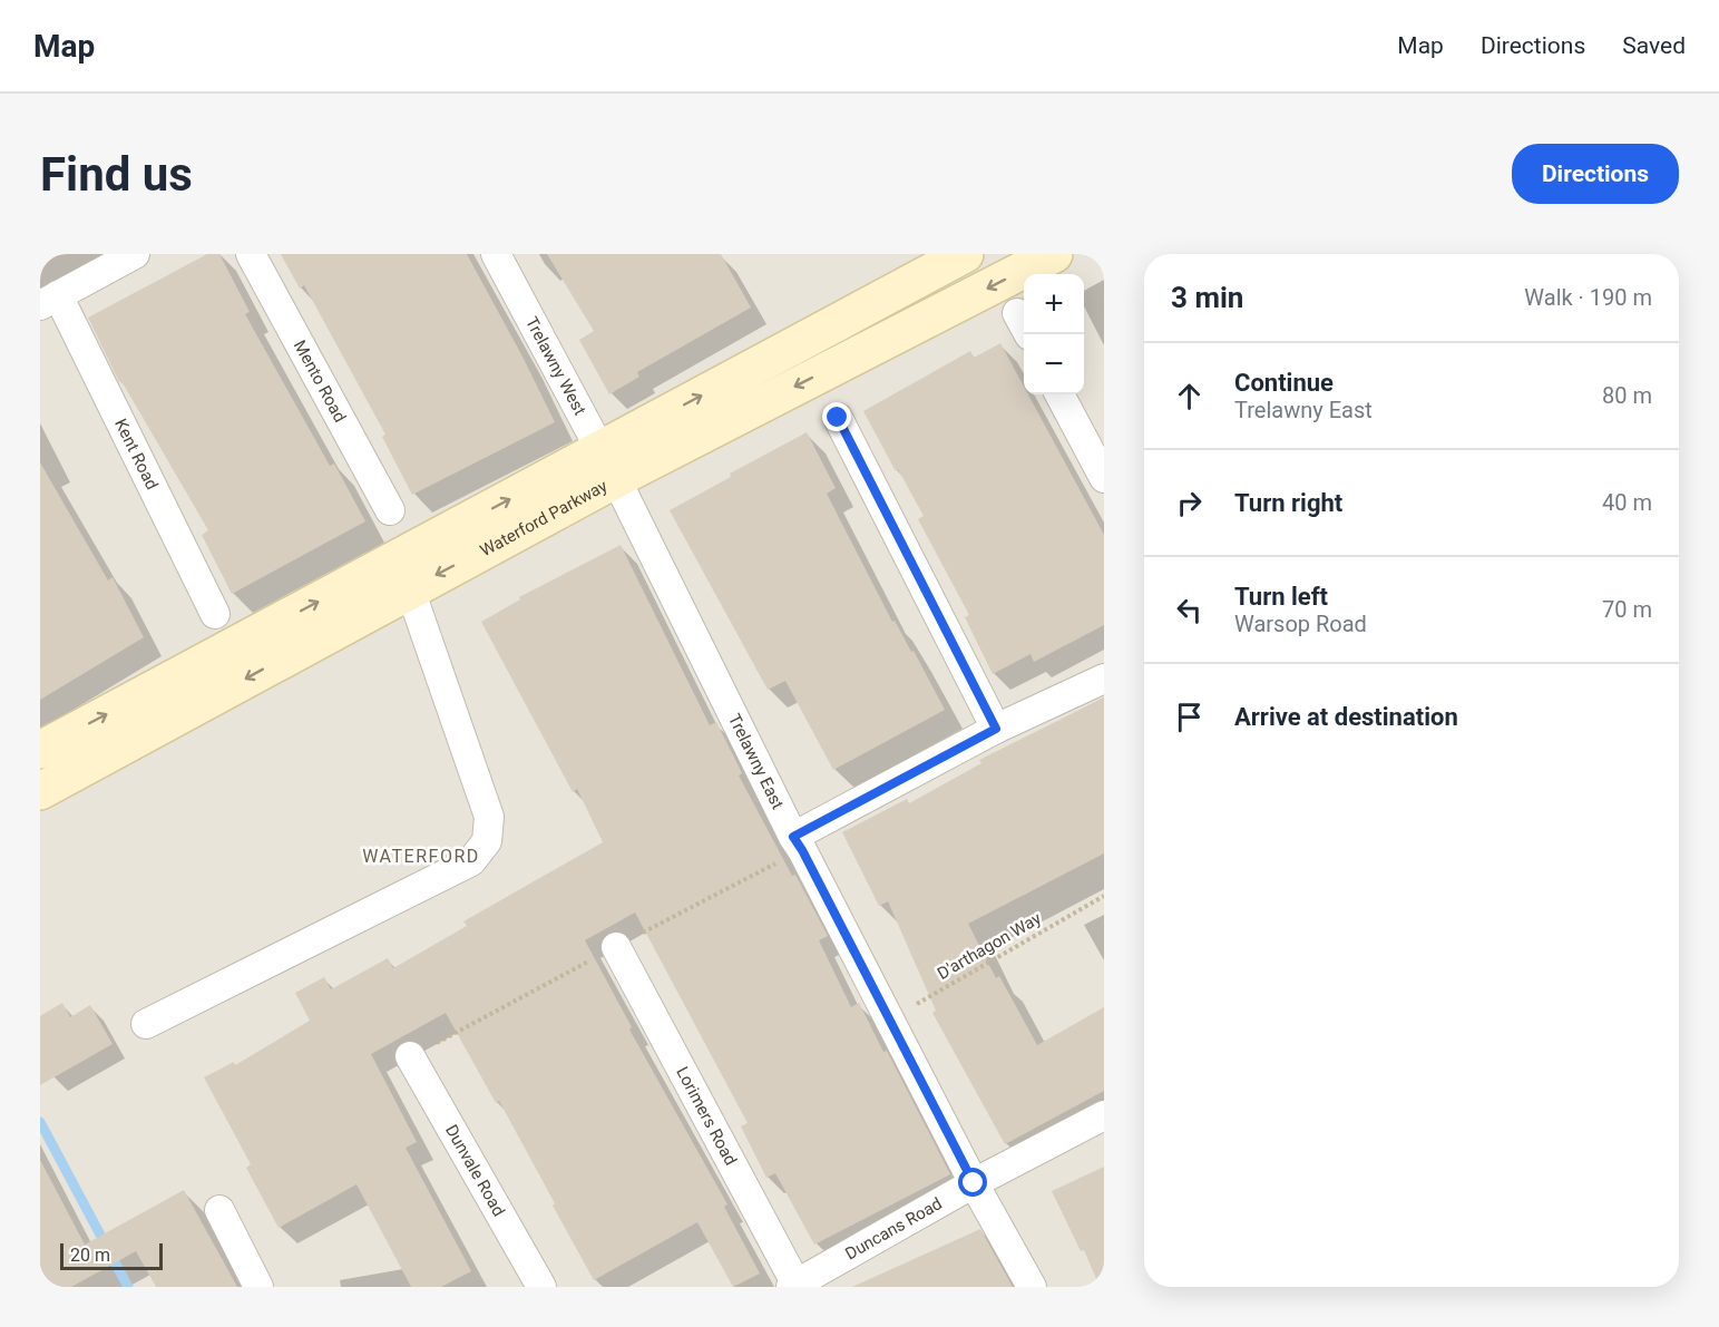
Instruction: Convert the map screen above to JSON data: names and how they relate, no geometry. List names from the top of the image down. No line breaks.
{"streets":{"street":["Trelawny West","Mento Road","Kent Road","Waterford Parkway","Trelawny East","Lorimers Road","Dunvale Road","Duncans Road"],"path":["D'arthagon Way"]},"crossings":[["Trelawny West","Waterford Parkway"],["Trelawny West","Trelawny East"],["Waterford Parkway","Trelawny East"],["Trelawny East","D'arthagon Way"],["Trelawny East","Duncans Road"],["Lorimers Road","Duncans Road"]],"districts":["WATERFORD"],"scale_bar":"20 m","page":{"header":"Map","nav":["Map","Directions","Saved"],"buttons":"Directions","title":"Find us","heading":["3 min","Walk · 190 m"],"map_buttons":["+","−"],"list":[["Continue","Trelawny East","80 m"],["Turn right","40 m"],["Turn left","Warsop Road","70 m"],"Arrive at destination"],"scale":"20 m"}}
